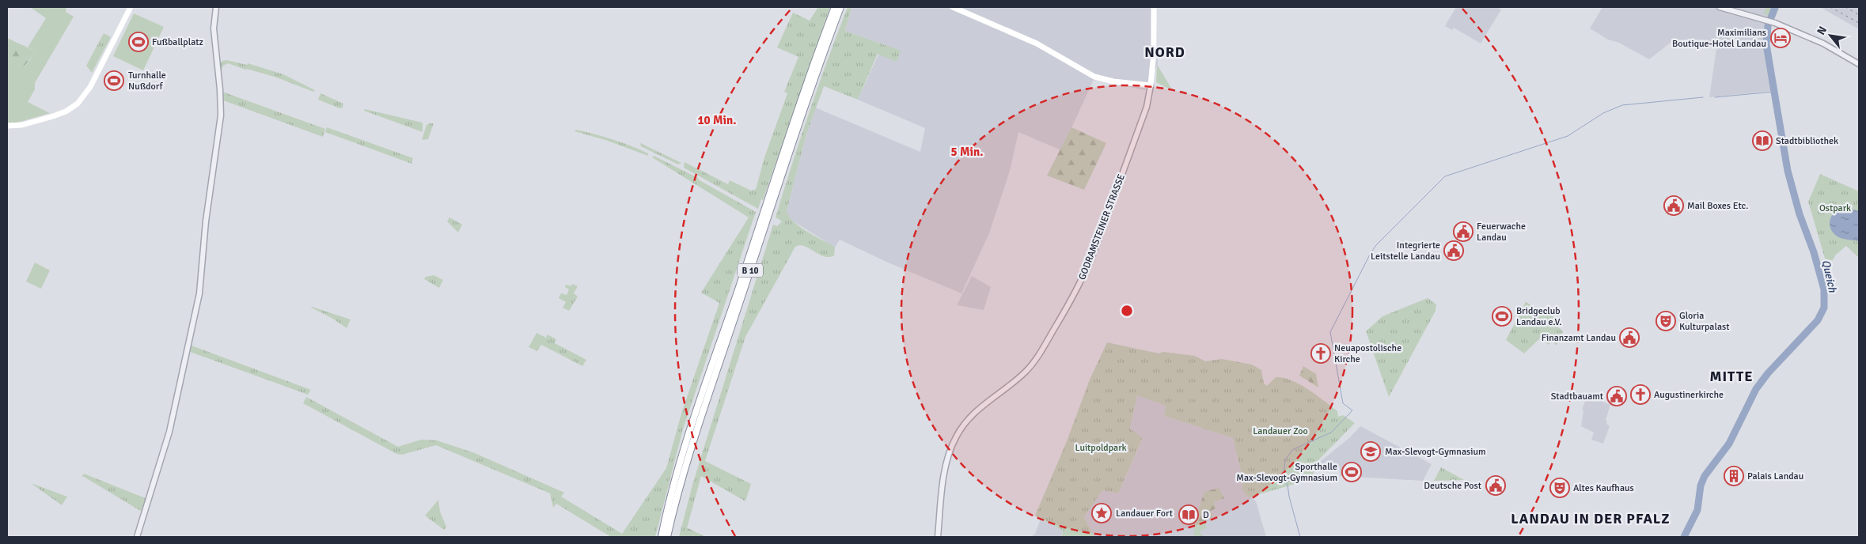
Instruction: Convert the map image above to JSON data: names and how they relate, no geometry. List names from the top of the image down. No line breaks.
{"streets":{"highway":["B 10"],"street":["GODRAMSTEINER STRASSE"]},"districts":["NORD","MITTE","LANDAU IN DER PFALZ"],"water":["Queich"],"parks":["Ostpark","Landauer Zoo","Luitpoldpark"],"places":{"hotel":["Maximilians Boutique-Hotel Landau"],"sports":["Fußballplatz","Turnhalle Nußdorf","Bridgeclub Landau e.V.","Sporthalle Max-Slevogt-Gymnasium"],"library":["Stadtbibliothek","D"],"public building":["Mail Boxes Etc.","Feuerwache Landau","Integrierte Leitstelle Landau","Finanzamt Landau","Stadtbauamt","Deutsche Post"],"theatre":["Gloria Kulturpalast","Altes Kaufhaus"],"church":["Neuapostolische Kirche","Augustinerkirche"],"school or university":["Max-Slevogt-Gymnasium"],"building":["Palais Landau"],"place":["Landauer Fort"]},"north":"top left","rings":["10 Min.","5 Min."]}
